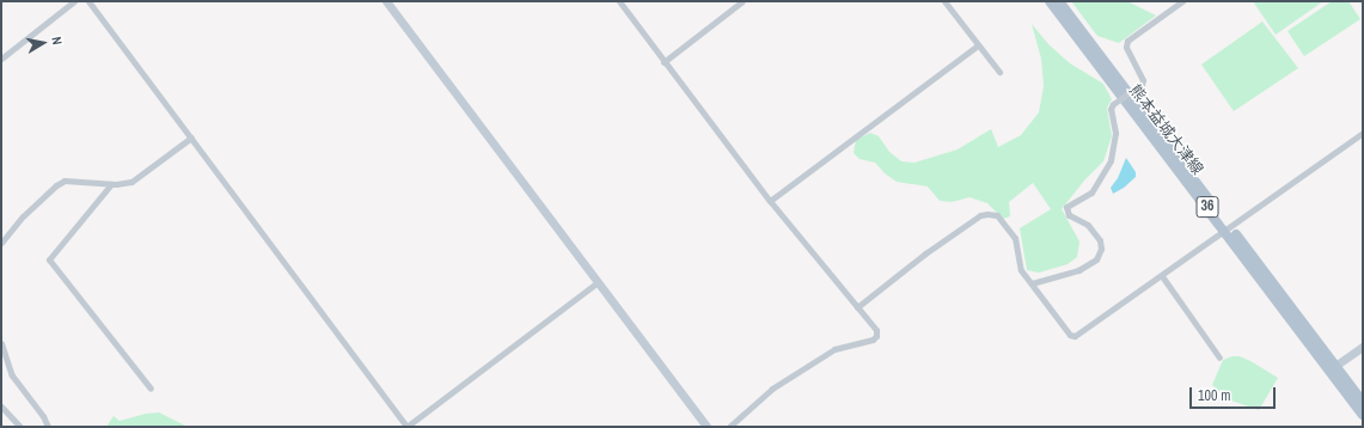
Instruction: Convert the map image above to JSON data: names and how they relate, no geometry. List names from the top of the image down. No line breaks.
{"streets":{"main road":["熊本益城大津線","36"]},"scale_bar":"100 m","north":"right"}
